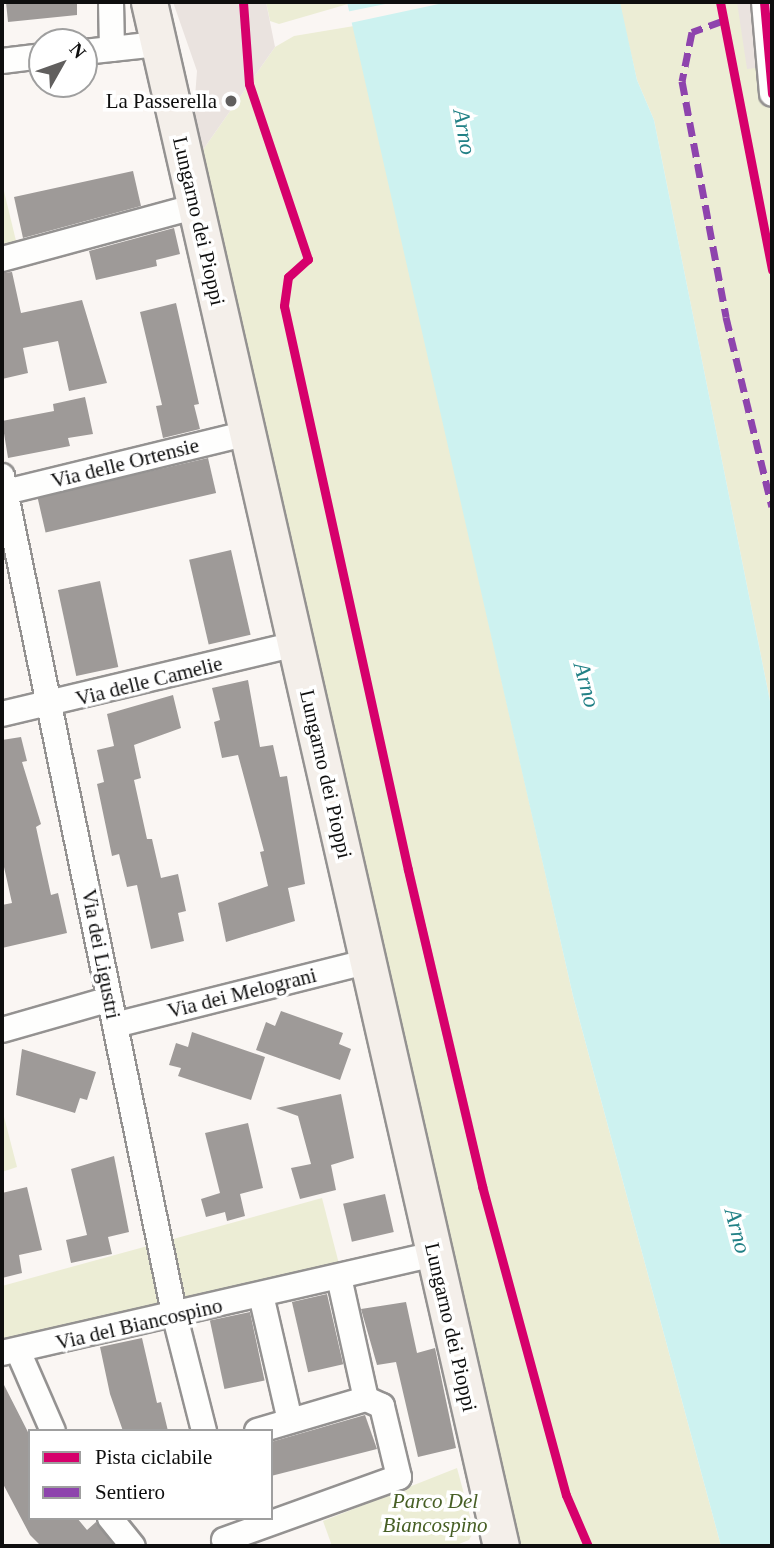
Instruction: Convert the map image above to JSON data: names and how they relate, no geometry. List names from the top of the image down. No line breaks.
{"streets":{"street":["Lungarno dei Pioppi","Via delle Ortensie","Via delle Camelie","Via dei Ligustri","Via dei Melograni","Via del Biancospino"]},"crossings":[["Lungarno dei Pioppi","Via delle Ortensie"],["Lungarno dei Pioppi","Via delle Camelie"],["Lungarno dei Pioppi","Via dei Melograni"],["Lungarno dei Pioppi","Via del Biancospino"],["Via delle Ortensie","Via dei Ligustri"],["Via delle Camelie","Via dei Ligustri"],["Via dei Ligustri","Via dei Melograni"],["Via dei Ligustri","Via del Biancospino"]],"water":["Arno"],"parks":["Parco Del Biancospino"],"places":["La Passerella"],"legend":["Pista ciclabile","Sentiero"],"north":"top right"}
